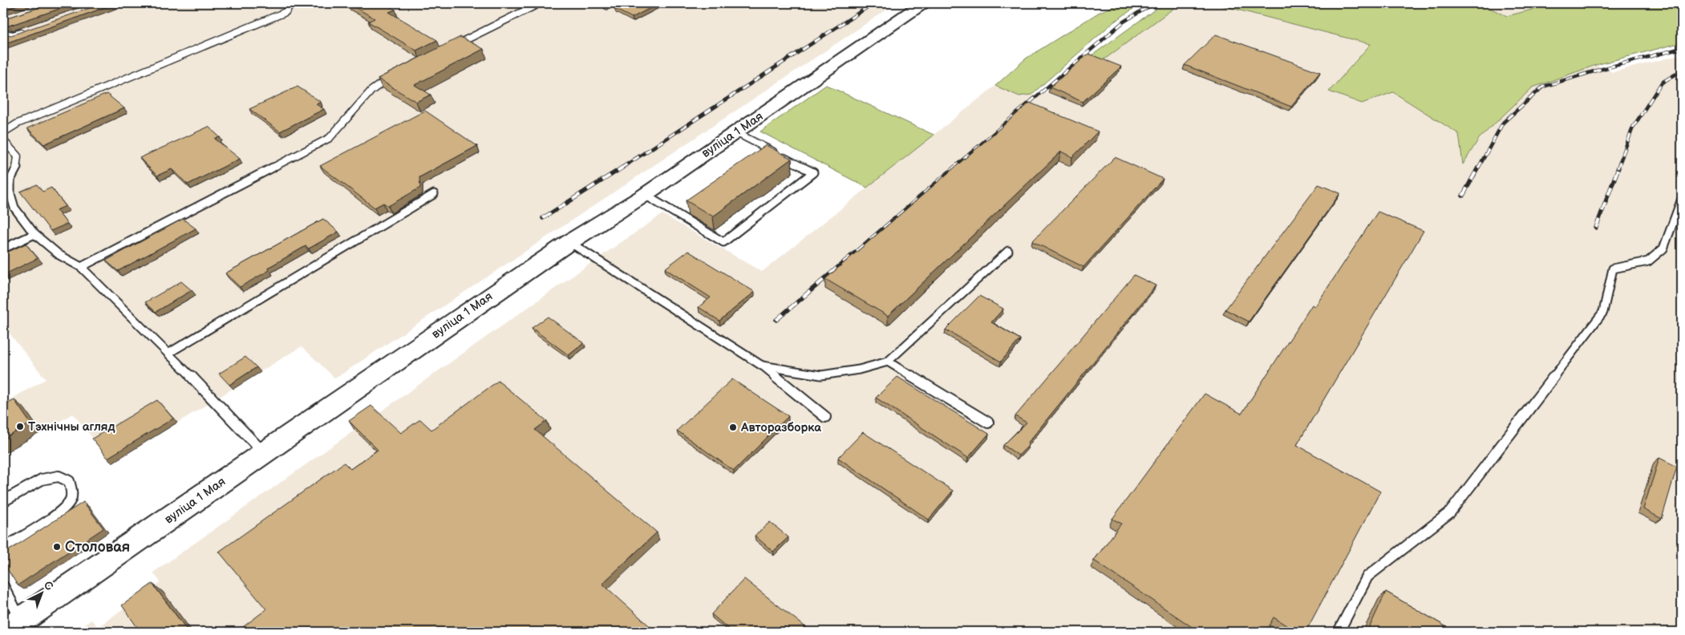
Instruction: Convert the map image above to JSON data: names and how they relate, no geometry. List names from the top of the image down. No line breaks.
{"streets":{"street":["вуліца 1 Мая"]},"places":["Тэхнічны агляд","Авторазборка","Столовая"],"north":"top right"}
